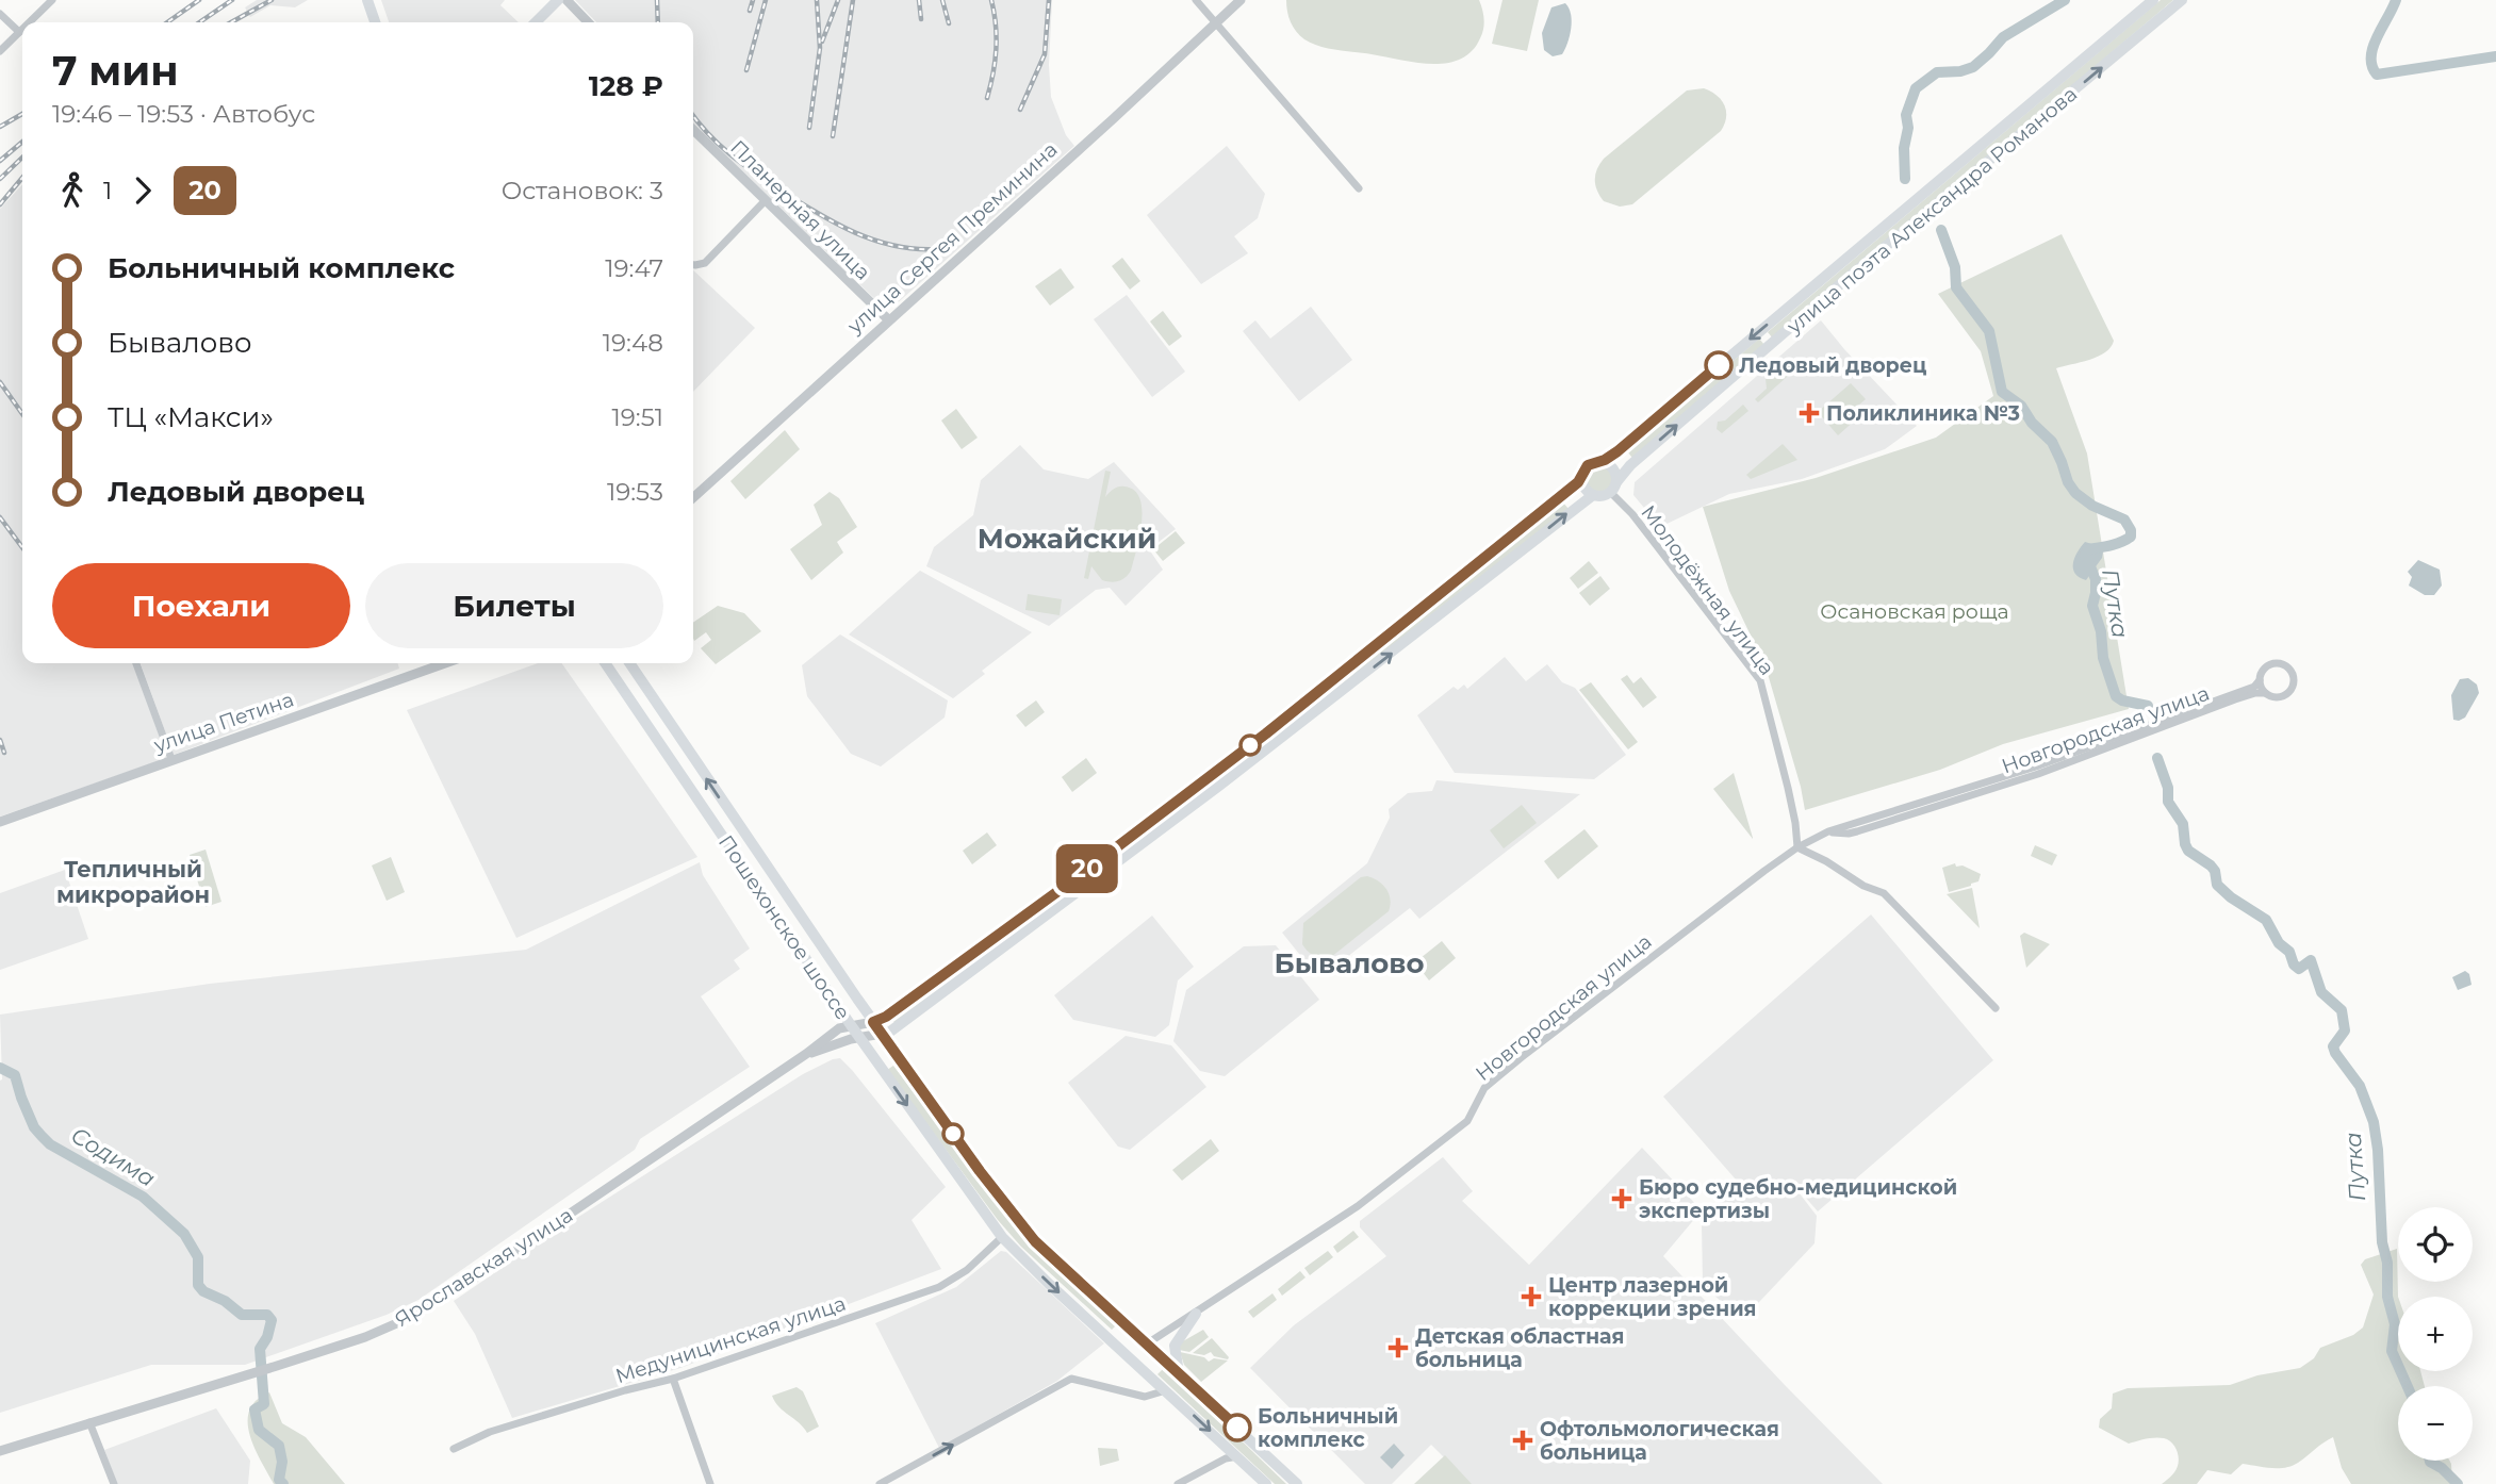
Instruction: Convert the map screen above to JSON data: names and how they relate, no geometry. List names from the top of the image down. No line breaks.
{"streets":{"main road":["улица поэта Александра Романова","Пошехонское шоссе","Ярославская улица"],"street":["Планерная улица","улица Сергея Преминина","Молодёжная улица","улица Петина","Новгородская улица","Медуницинская улица"]},"crossings":[["Планерная улица","улица Сергея Преминина"],["улица поэта Александра Романова","Ярославская улица"],["Молодёжная улица","Новгородская улица"],["Новгородская улица","Пошехонское шоссе"],["Пошехонское шоссе","Ярославская улица"],["Пошехонское шоссе","Медуницинская улица"]],"districts":["Можайский","Тепличный микрорайон","Бывалово"],"water":["Путка","Содима"],"parks":["Осановская роща"],"places":{"other":["Ледовый дворец","Больничный комплекс"],"health":["Поликлиника №3","Бюро судебно-медицинской экспертизы","Центр лазерной коррекции зрения","Детская областная больница","Офтольмологическая больница"]},"lines":["bus line 20"],"page":{"on_map":"20","heading":["7 мин","19:46 – 19:53 · Автобус","128 ₽"],"legs":["1","20","Остановок: 3"],"list":[{"name":"Больничный комплекс","value":"19:47"},{"name":"Бывалово","value":"19:48"},{"name":"ТЦ «Макси»","value":"19:51"},{"name":"Ледовый дворец","value":"19:53"}],"buttons":["Поехали","Билеты"],"map_buttons":["+","−"]}}
